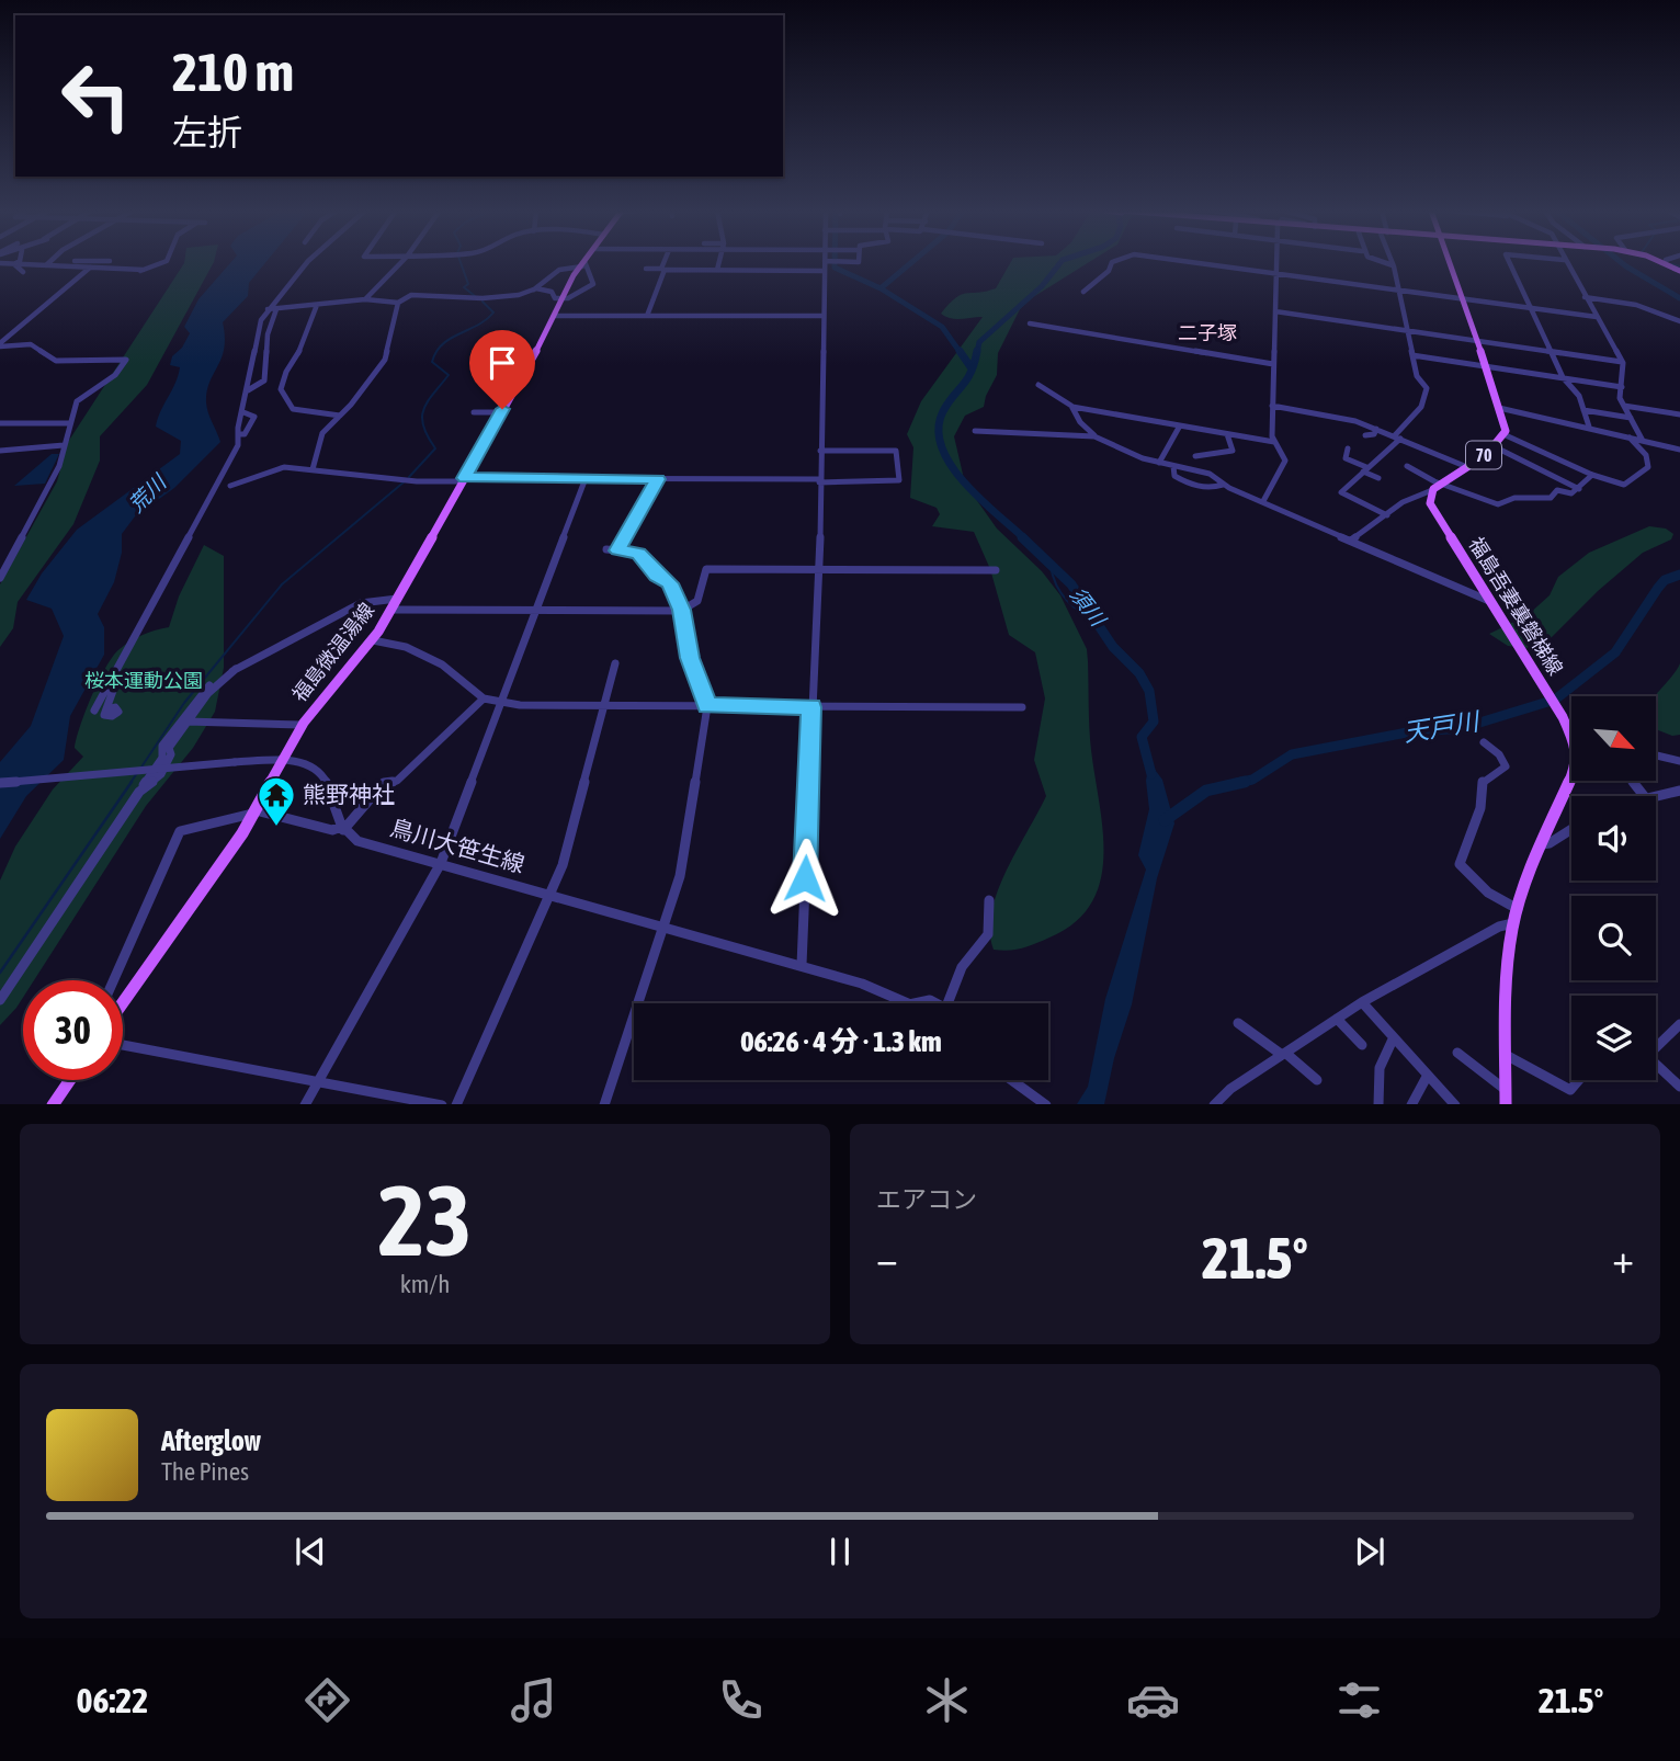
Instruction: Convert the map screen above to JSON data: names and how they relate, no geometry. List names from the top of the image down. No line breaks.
{"streets":{"main road":["70","福島吾妻裏磐梯線","福島微温湯線"],"street":["鳥川大笹生線"]},"crossings":[["70","福島吾妻裏磐梯線"],["福島微温湯線","鳥川大笹生線"]],"districts":["二子塚"],"water":["荒川","須川","天戸川"],"parks":["桜本運動公園"],"places":{"temple":["熊野神社"]},"north":"bottom right","page":{"turn":["210 m","左折"],"limit":"30","trip":"06:26 · 4 分 · 1.3 km","tile":[["23","km/h"],"エアコン"],"heat":["−","21.5°","+"],"song":["Afterglow","The Pines"],"tabs":["06:22","21.5°"]}}
